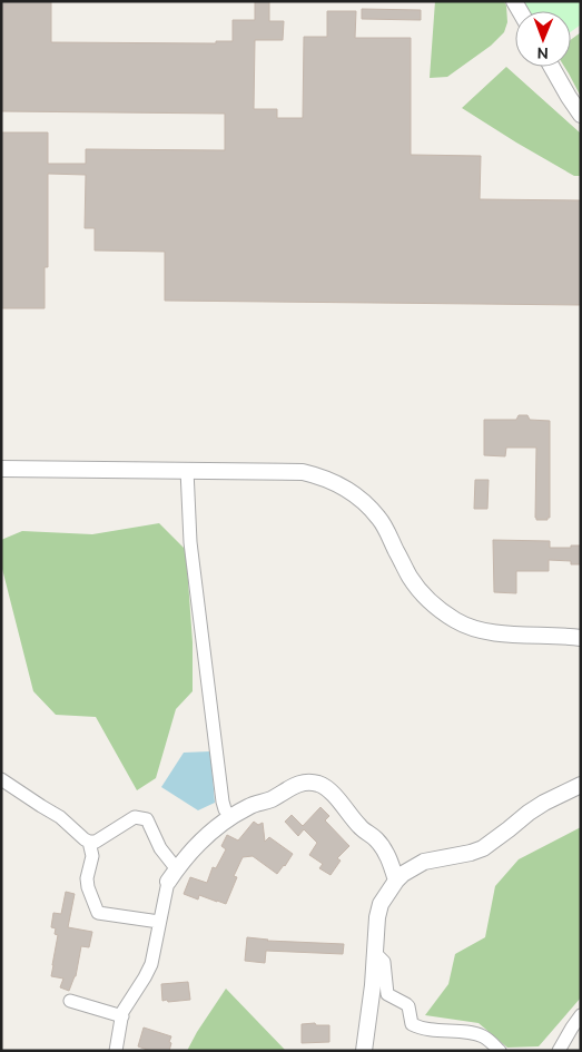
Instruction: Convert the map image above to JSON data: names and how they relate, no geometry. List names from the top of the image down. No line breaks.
{"north":"bottom"}
